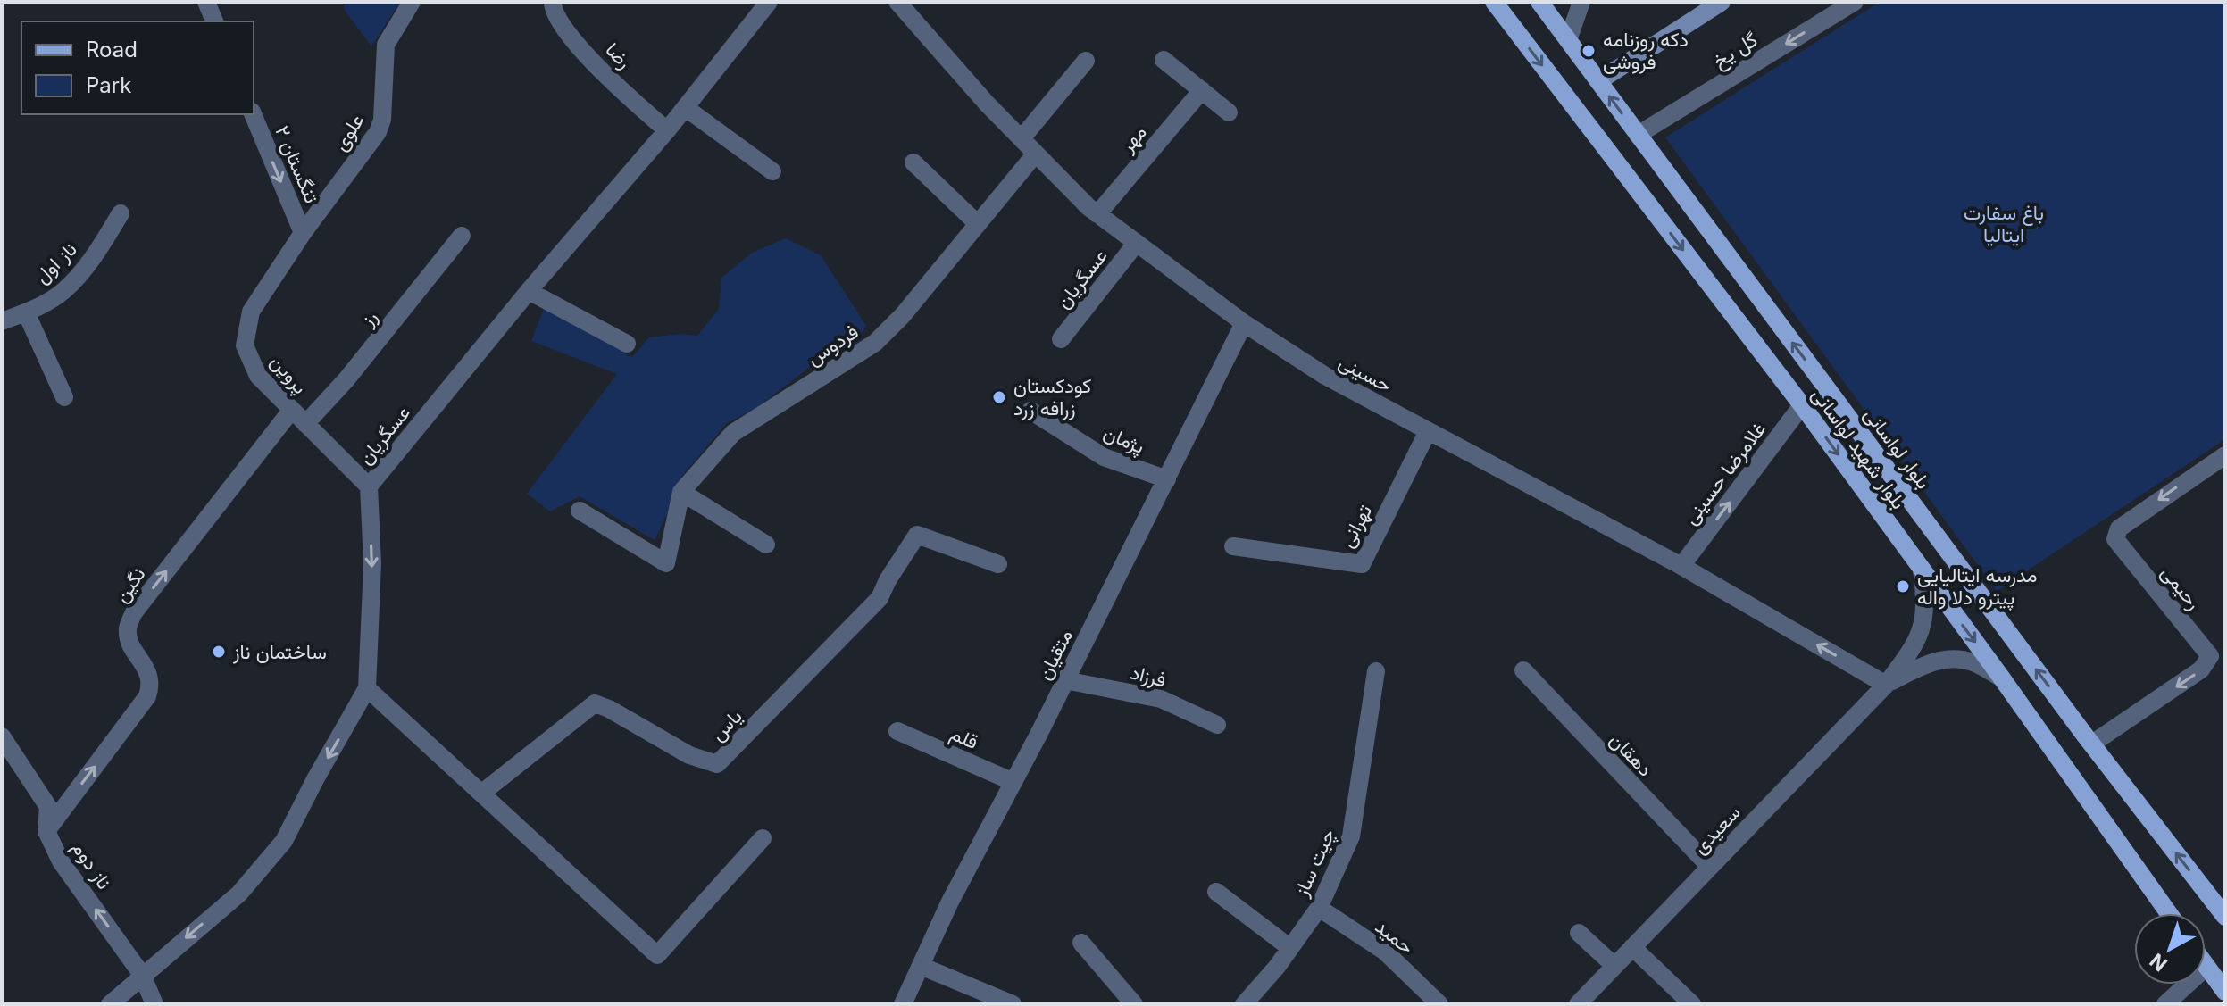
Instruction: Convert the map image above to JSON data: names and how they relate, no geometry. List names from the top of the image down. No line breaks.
{"streets":{"main road":["بلوار شهید لواسانی","بلوار لواسانی"],"street":["گل یخ","رضا","علوی","مهر","تنگستان ۲","ناز اول","عسگریان","رز","فردوس","حسینی","پروین","پژمان","غلامرضا حسینی","تهرانی","نگین","رحیمی","متقیان","فرزاد","یاس","قلم","دهقان","سعیدی","چیت ساز","ناز دوم","حمید"]},"crossings":[["گل یخ","بلوار لواسانی"],["رضا","عسگریان"],["علوی","تنگستان ۲"],["علوی","پروین"],["مهر","حسینی"],["تنگستان ۲","پروین"],["عسگریان","حسینی"],["عسگریان","پروین"],["عسگریان","ناز دوم"],["رز","پروین"],["فردوس","حسینی"],["حسینی","غلامرضا حسینی"],["حسینی","تهرانی"],["حسینی","متقیان"],["حسینی","سعیدی"],["پروین","نگین"],["پژمان","متقیان"],["بلوار شهید لواسانی","غلامرضا حسینی"],["بلوار شهید لواسانی","سعیدی"],["بلوار لواسانی","رحیمی"],["نگین","ناز دوم"],["متقیان","فرزاد"],["متقیان","قلم"],["دهقان","سعیدی"],["چیت ساز","حمید"]],"one_way":["گل یخ","تنگستان ۲","عسگریان","بلوار شهید لواسانی","بلوار لواسانی","غلامرضا حسینی","نگین","ناز دوم"],"parks":["باغ سفارت ایتالیا"],"places":["دکه روزنامه فروشی","کودکستان زرافه زرد","مدرسه ایتالیایی پیترو دلا واله","ساختمان ناز"],"legend":["Road","Park"],"north":"bottom left"}
